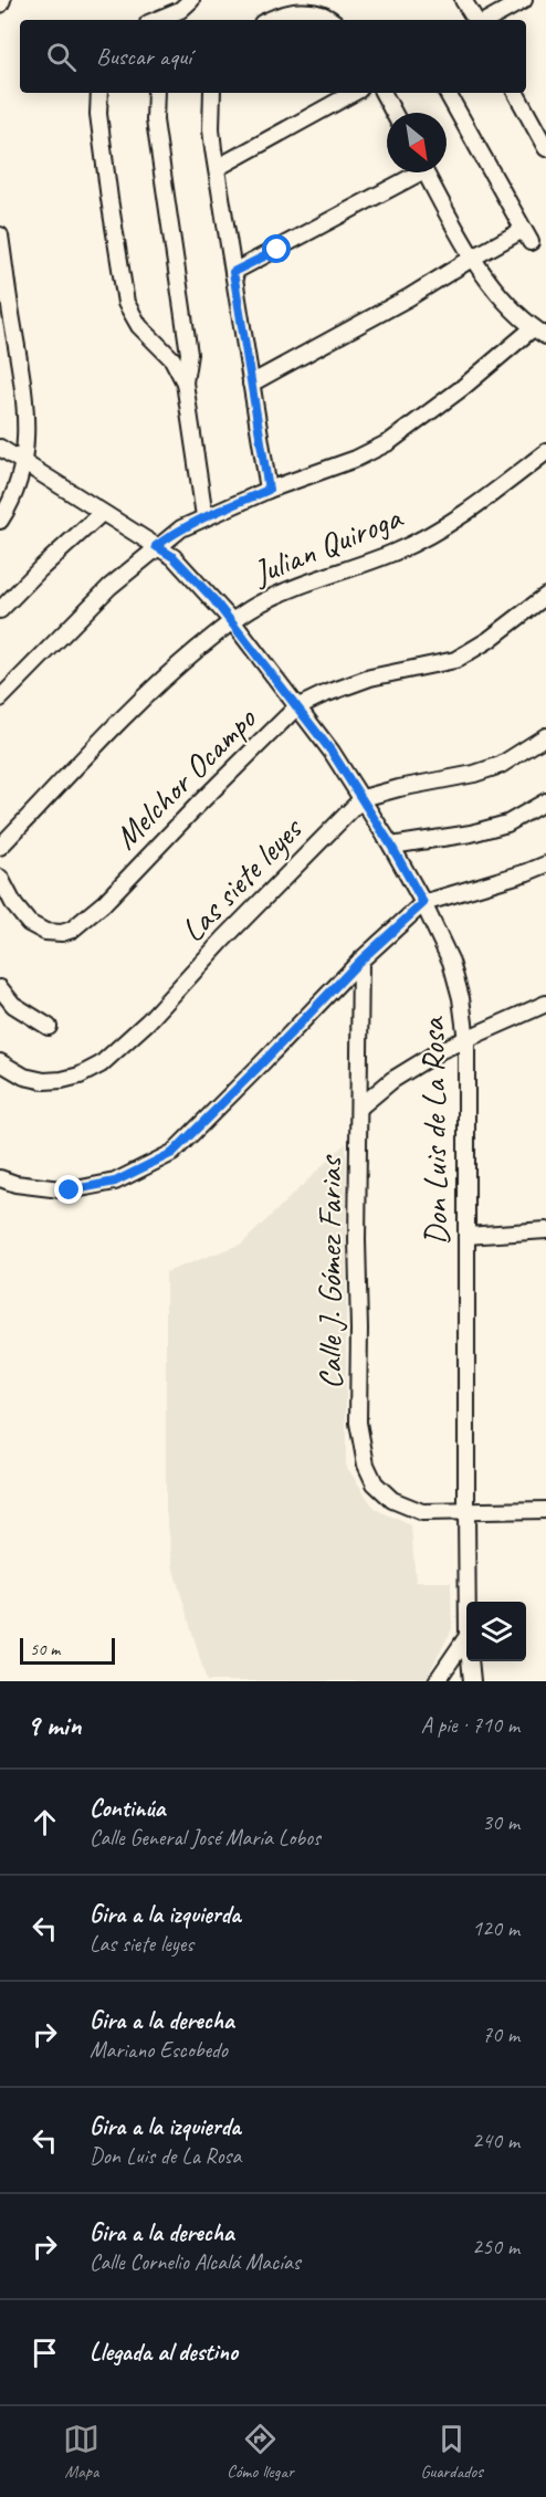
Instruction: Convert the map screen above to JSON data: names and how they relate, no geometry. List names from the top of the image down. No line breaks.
{"streets":{"street":["Julian Quiroga","Melchor Ocampo","Las siete leyes","Don Luis de La Rosa","Calle J. Gómez Farias"]},"crossings":[["Julian Quiroga","Don Luis de La Rosa"],["Melchor Ocampo","Don Luis de La Rosa"],["Las siete leyes","Don Luis de La Rosa"],["Don Luis de La Rosa","Calle J. Gómez Farias"]],"scale_bar":"50 m","north":"bottom right","page":{"search":"Buscar aquí","scale":"50 m","heading":["9 min","A pie · 710 m"],"list":[["Continúa","Calle General José María Lobos","30 m"],["Gira a la izquierda","Las siete leyes","120 m"],["Gira a la derecha","Mariano Escobedo","70 m"],["Gira a la izquierda","Don Luis de La Rosa","240 m"],["Gira a la derecha","Calle Cornelio Alcalá Macías","250 m"],"Llegada al destino"],"nav":["Mapa","Cómo llegar","Guardados"]}}
